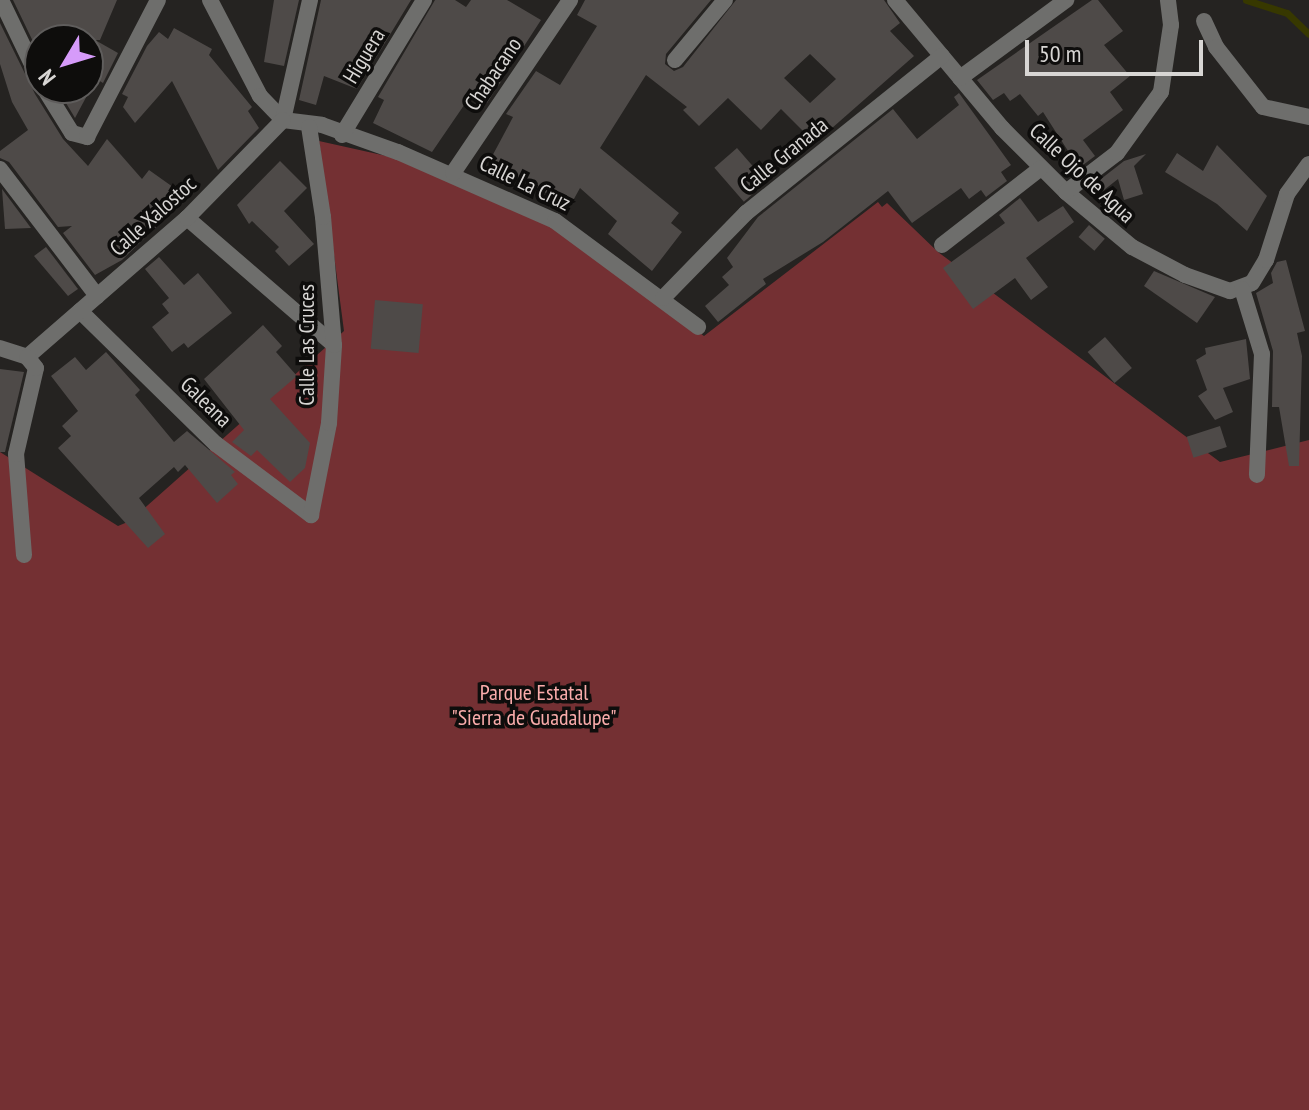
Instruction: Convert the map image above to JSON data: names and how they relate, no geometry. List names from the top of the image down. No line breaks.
{"streets":{"street":["Higuera","Chabacano","Calle Granada","Calle Ojo de Agua","Calle La Cruz","Calle Xalostoc","Calle Las Cruces","Galeana"]},"crossings":[["Higuera","Calle La Cruz"],["Chabacano","Calle La Cruz"],["Calle Granada","Calle Ojo de Agua"],["Calle Granada","Calle La Cruz"],["Calle La Cruz","Calle Las Cruces"],["Calle Xalostoc","Galeana"],["Calle Las Cruces","Galeana"]],"parks":["Parque Estatal \"Sierra de Guadalupe\""],"scale_bar":"50 m","north":"bottom left"}
